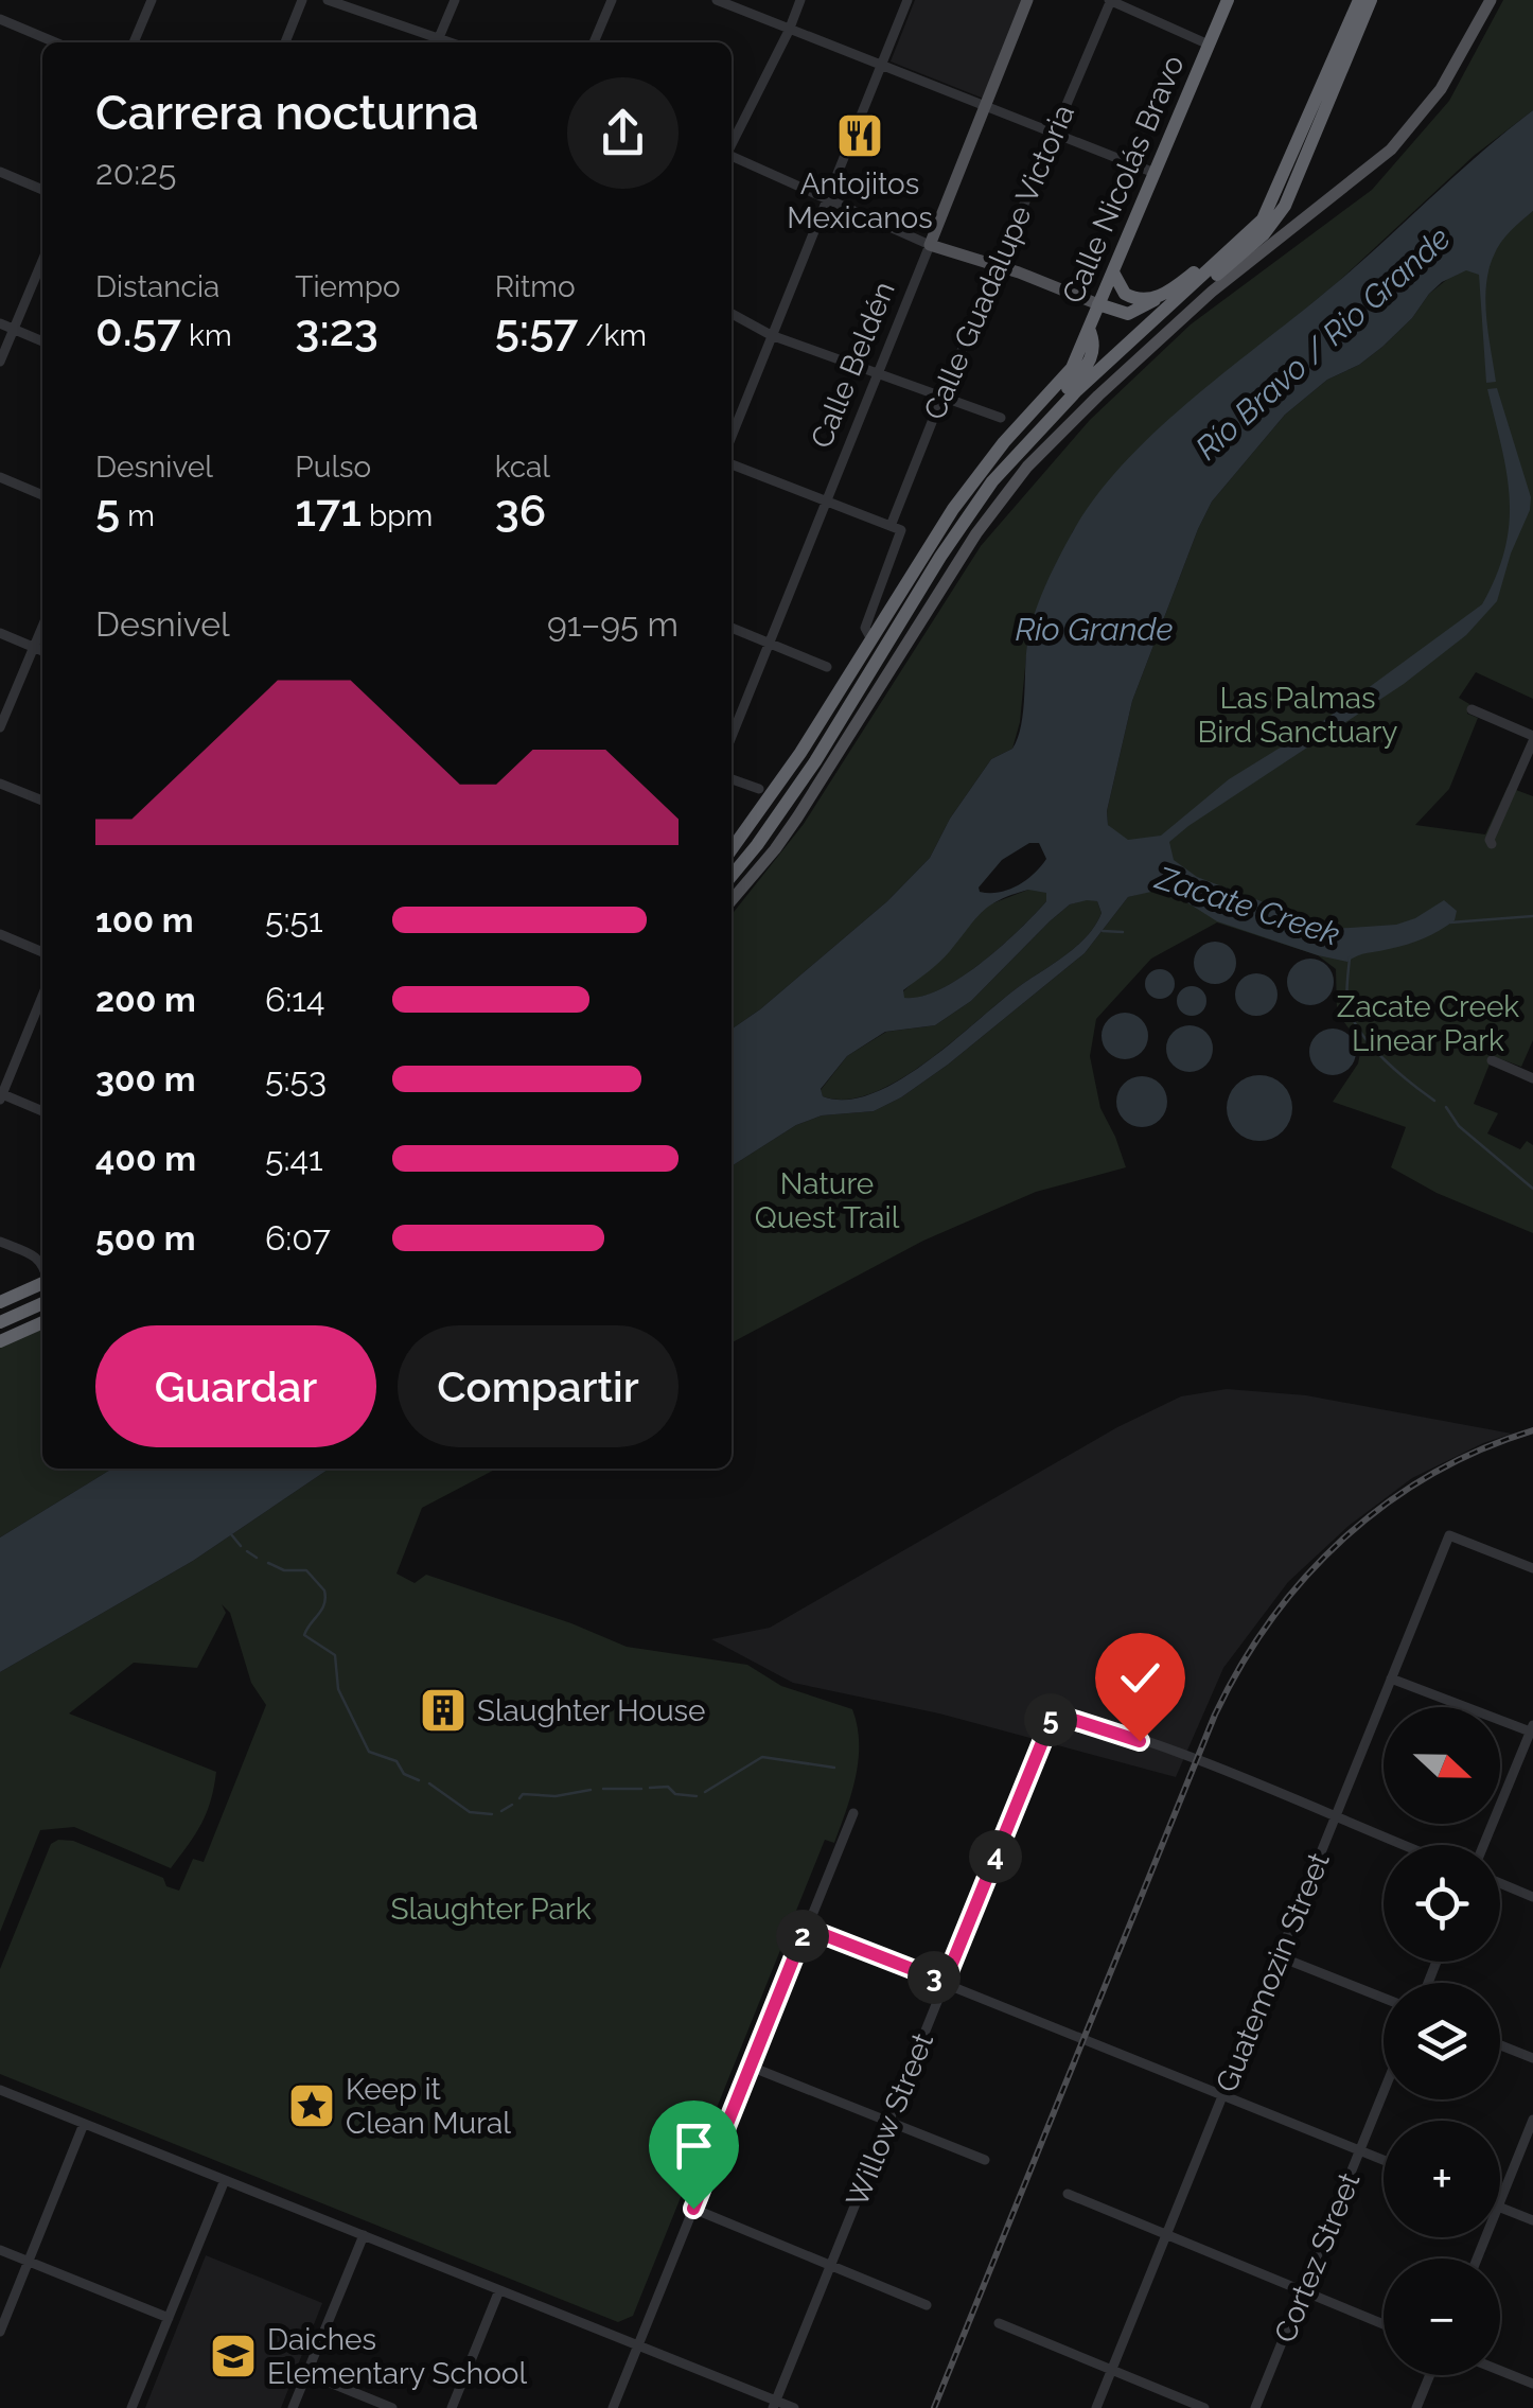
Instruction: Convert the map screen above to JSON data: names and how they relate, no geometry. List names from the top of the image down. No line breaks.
{"streets":{"highway":["Calle Nicolás Bravo"],"main road":["Calle Beldén"],"street":["Calle Guadalupe Victoria","Guatemozin Street","Willow Street","Cortez Street"]},"crossings":[["Calle Nicolás Bravo","Calle Guadalupe Victoria"],["Guatemozin Street","Willow Street"]],"water":["Río Bravo / Rio Grande","Rio Grande","Zacate Creek"],"parks":["Las Palmas Bird Sanctuary","Zacate Creek Linear Park","Nature Quest Trail","Slaughter Park"],"places":{"restaurant":["Antojitos Mexicanos"],"building":["Slaughter House"],"place":["Keep it Clean Mural"],"school or university":["Daiches Elementary School"]},"north":"right","page":{"heading":["Carrera nocturna","20:25"],"stats":[["Distancia","0.57 km"],["Tiempo","3:23"],["Ritmo","5:57 /km"],["Desnivel","5 m"],["Pulso","171 bpm"],["kcal","36"]],"chart":["Desnivel","91–95 m"],"list":[{"name":"100 m","note":"5:51"},{"name":"200 m","note":"6:14"},{"name":"300 m","note":"5:53"},{"name":"400 m","note":"5:41"},{"name":"500 m","note":"6:07"}],"buttons":["Guardar","Compartir"],"pins":["5","4","2","3"],"map_buttons":["+","−"]}}
